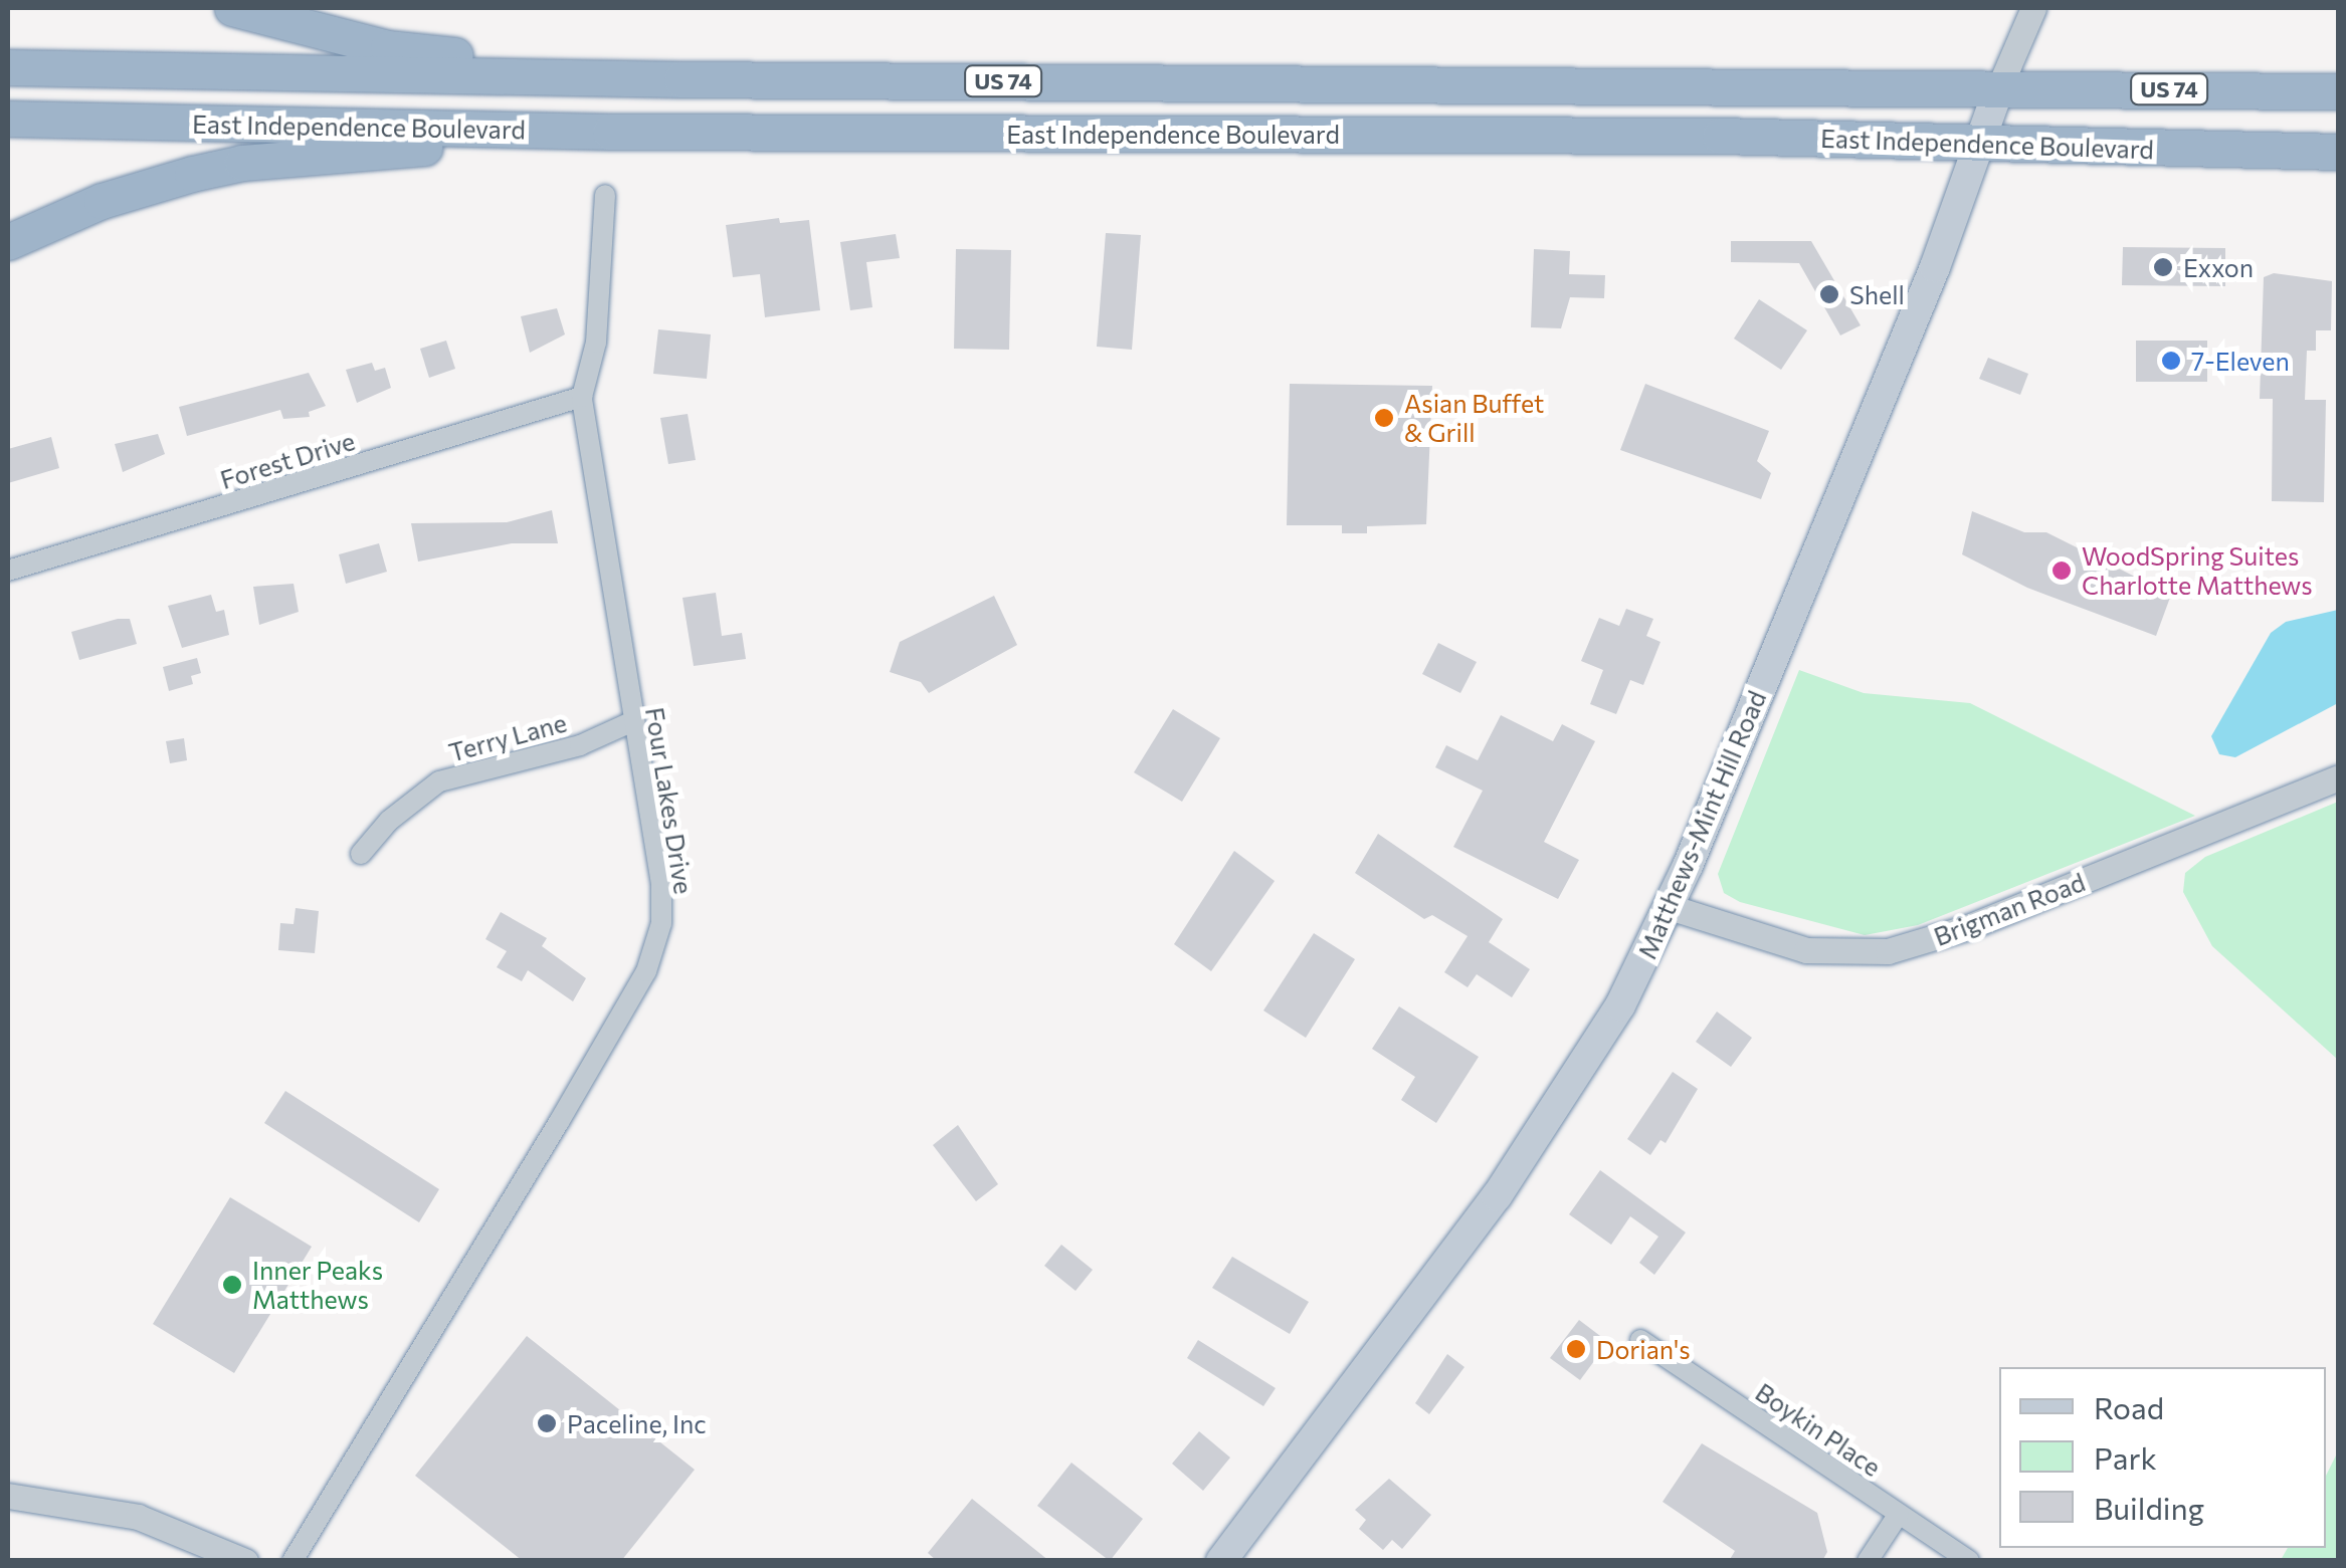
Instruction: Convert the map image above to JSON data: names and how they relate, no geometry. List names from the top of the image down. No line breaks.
{"streets":{"highway":["US 74","East Independence Boulevard"],"main road":["Matthews-Mint Hill Road"],"street":["Forest Drive","Terry Lane","Four Lakes Drive","Brigman Road","Boykin Place"]},"crossings":[["East Independence Boulevard","Matthews-Mint Hill Road"],["Forest Drive","Four Lakes Drive"],["Terry Lane","Four Lakes Drive"],["Matthews-Mint Hill Road","Brigman Road"]],"places":["Exxon","Shell","7-Eleven","Asian Buffet & Grill","WoodSpring Suites Charlotte Matthews","Inner Peaks Matthews","Dorian's","Paceline, Inc"],"legend":["Road","Park","Building"]}
